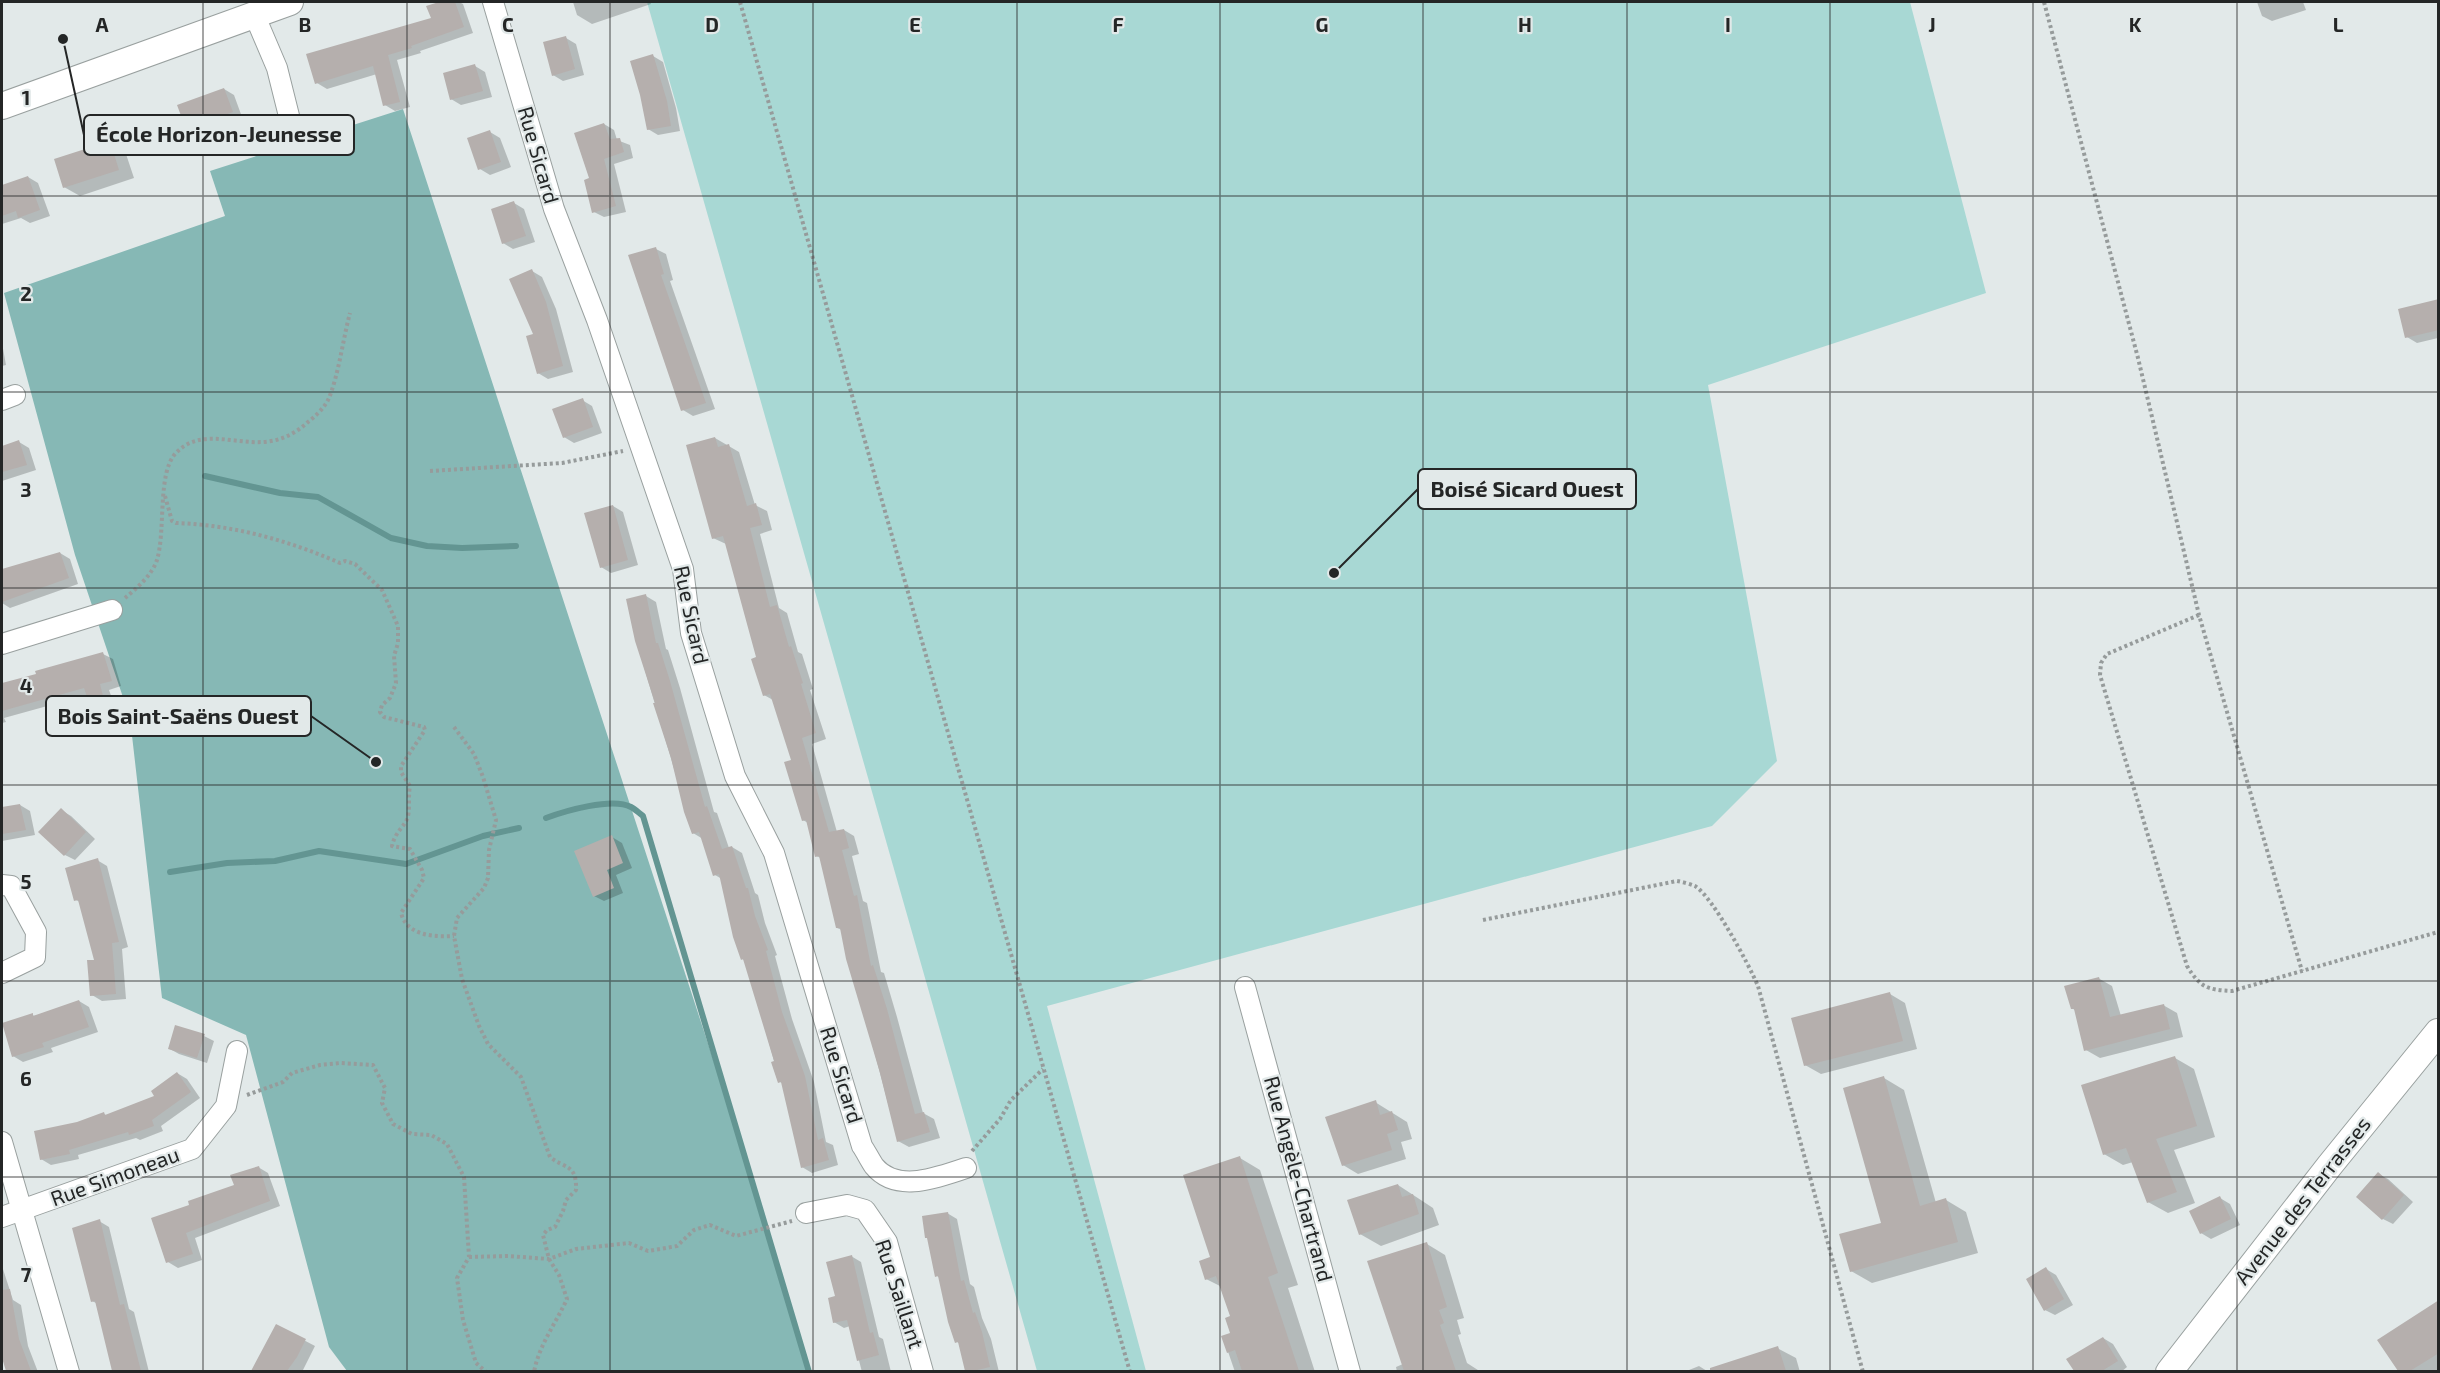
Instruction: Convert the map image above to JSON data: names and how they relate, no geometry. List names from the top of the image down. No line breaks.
{"streets":{"street":["Rue Sicard","Rue Simoneau","Rue Angèle-Chartrand","Avenue des Terrasses","Rue Saillant"]},"places":["École Horizon-Jeunesse","Boisé Sicard Ouest","Bois Saint-Saëns Ouest"],"grid":{"columns":["A","B","C","D","E","F","G","H","I","J","K","L"],"rows":["1","2","3","4","5","6","7"]}}
